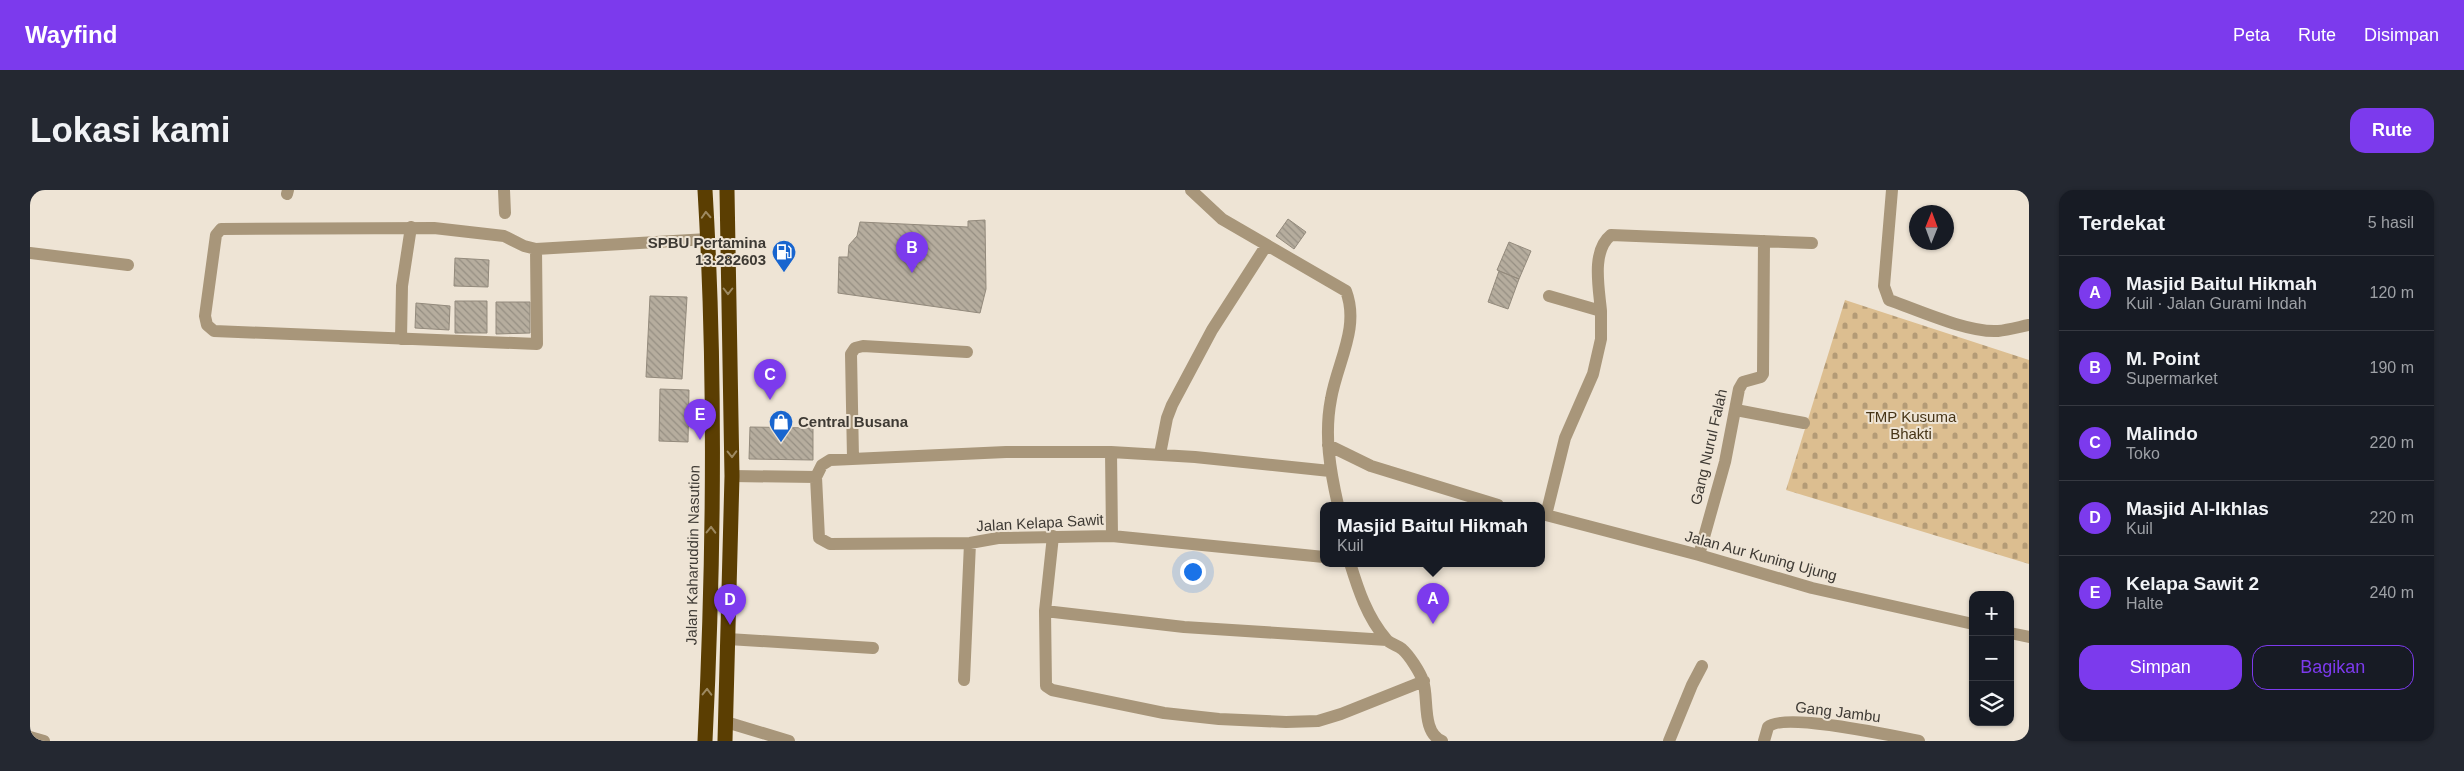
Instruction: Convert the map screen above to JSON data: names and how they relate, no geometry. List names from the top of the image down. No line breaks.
{"streets":{"highway":["Jalan Kaharuddin Nasution"],"street":["Gang Nurul Falah","Jalan Kelapa Sawit","Jalan Aur Kuning Ujung","Gang Jambu"]},"crossings":[["Gang Nurul Falah","Jalan Aur Kuning Ujung"]],"parks":["TMP Kusuma Bhakti"],"places":{"fuel station":["SPBU Pertamina 13.282603"],"shop":["Central Busana"]},"north":"top","page":{"header":"Wayfind","nav":["Peta","Rute","Disimpan"],"buttons":["Rute",["Simpan","Bagikan"]],"title":"Lokasi kami","heading":["Terdekat","5 hasil"],"pins":["B","C","E","A","D"],"list":[{"mark":"A","name":"Masjid Baitul Hikmah","note":"Kuil · Jalan Gurami Indah","value":"120 m"},{"mark":"B","name":"M. Point","note":"Supermarket","value":"190 m"},{"mark":"C","name":"Malindo","note":"Toko","value":"220 m"},{"mark":"D","name":"Masjid Al-Ikhlas","note":"Kuil","value":"220 m"},{"mark":"E","name":"Kelapa Sawit 2","note":"Halte","value":"240 m"}],"popup":["Masjid Baitul Hikmah","Kuil"],"map_buttons":["+","−"]}}
